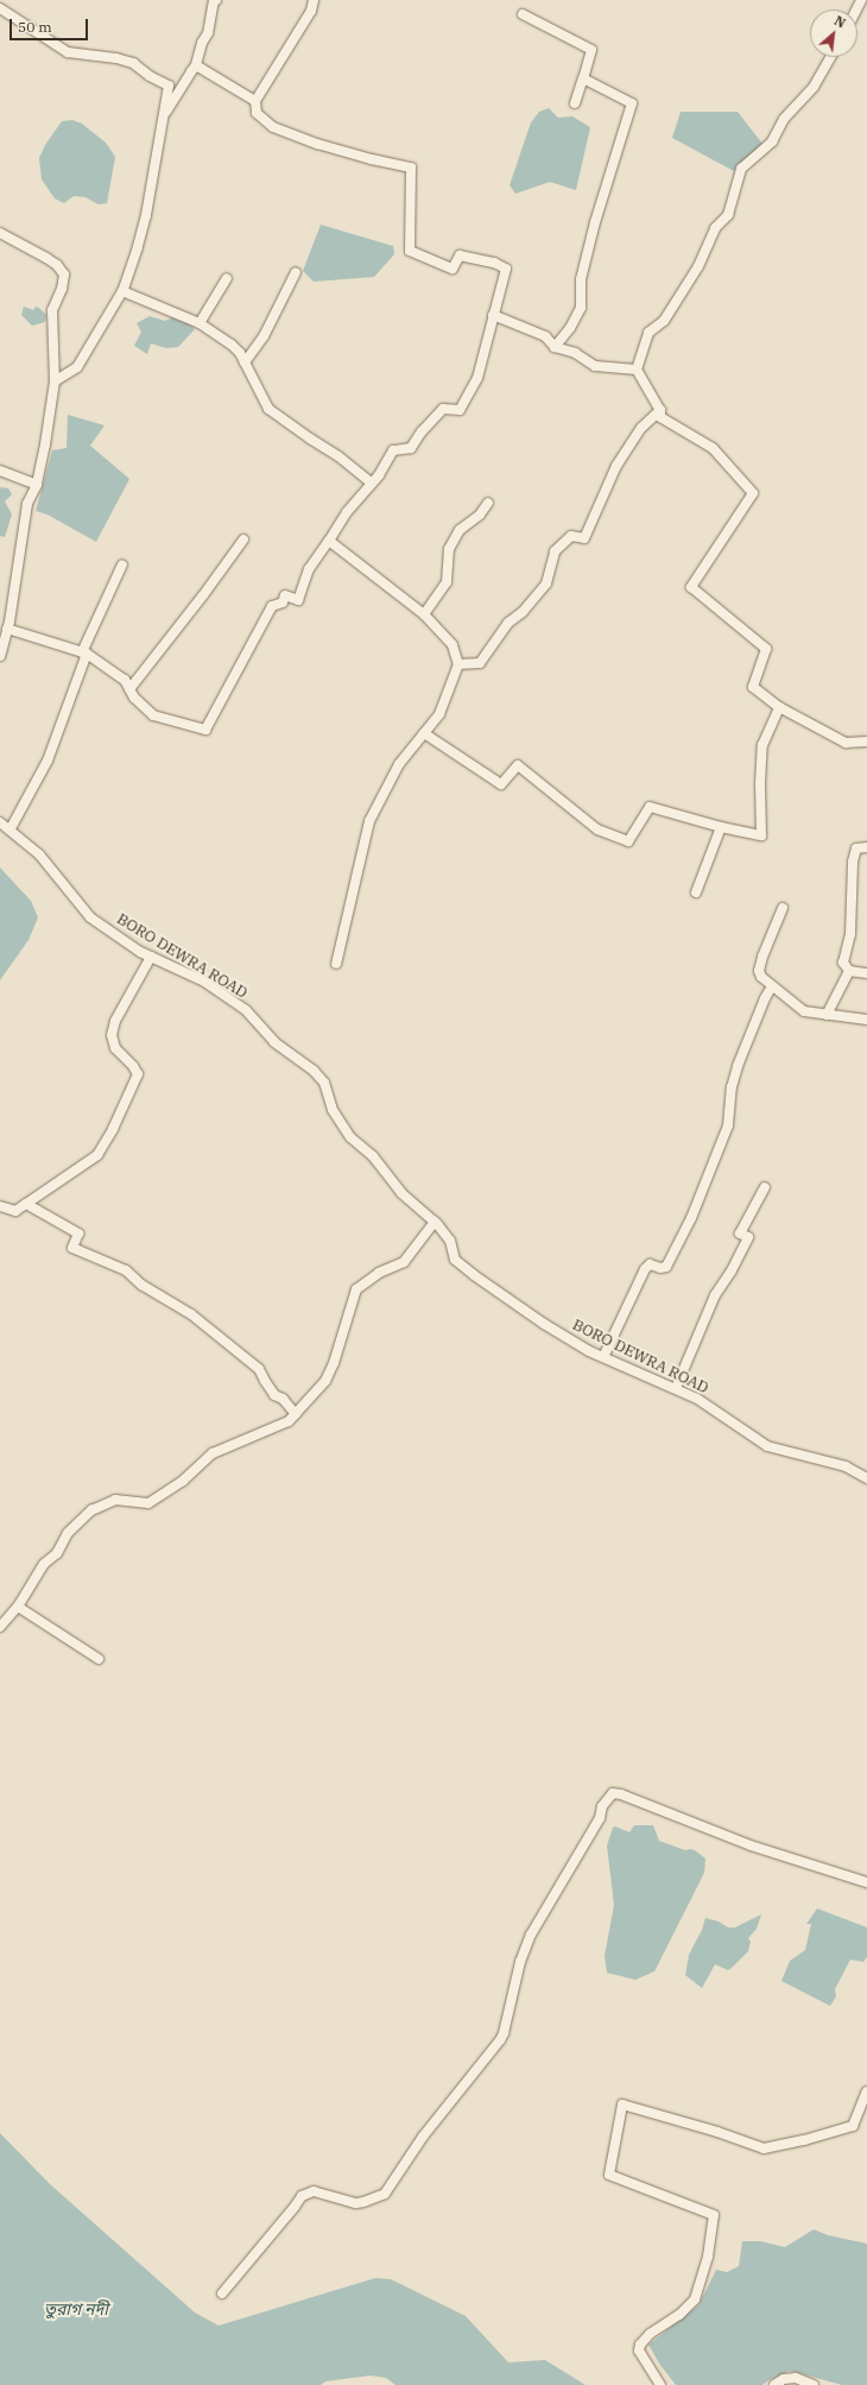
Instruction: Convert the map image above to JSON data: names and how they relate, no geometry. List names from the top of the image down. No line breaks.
{"streets":{"street":["BORO DEWRA ROAD"]},"water":["তুরাগ নদী"],"scale_bar":"50 m","north":"top right"}
